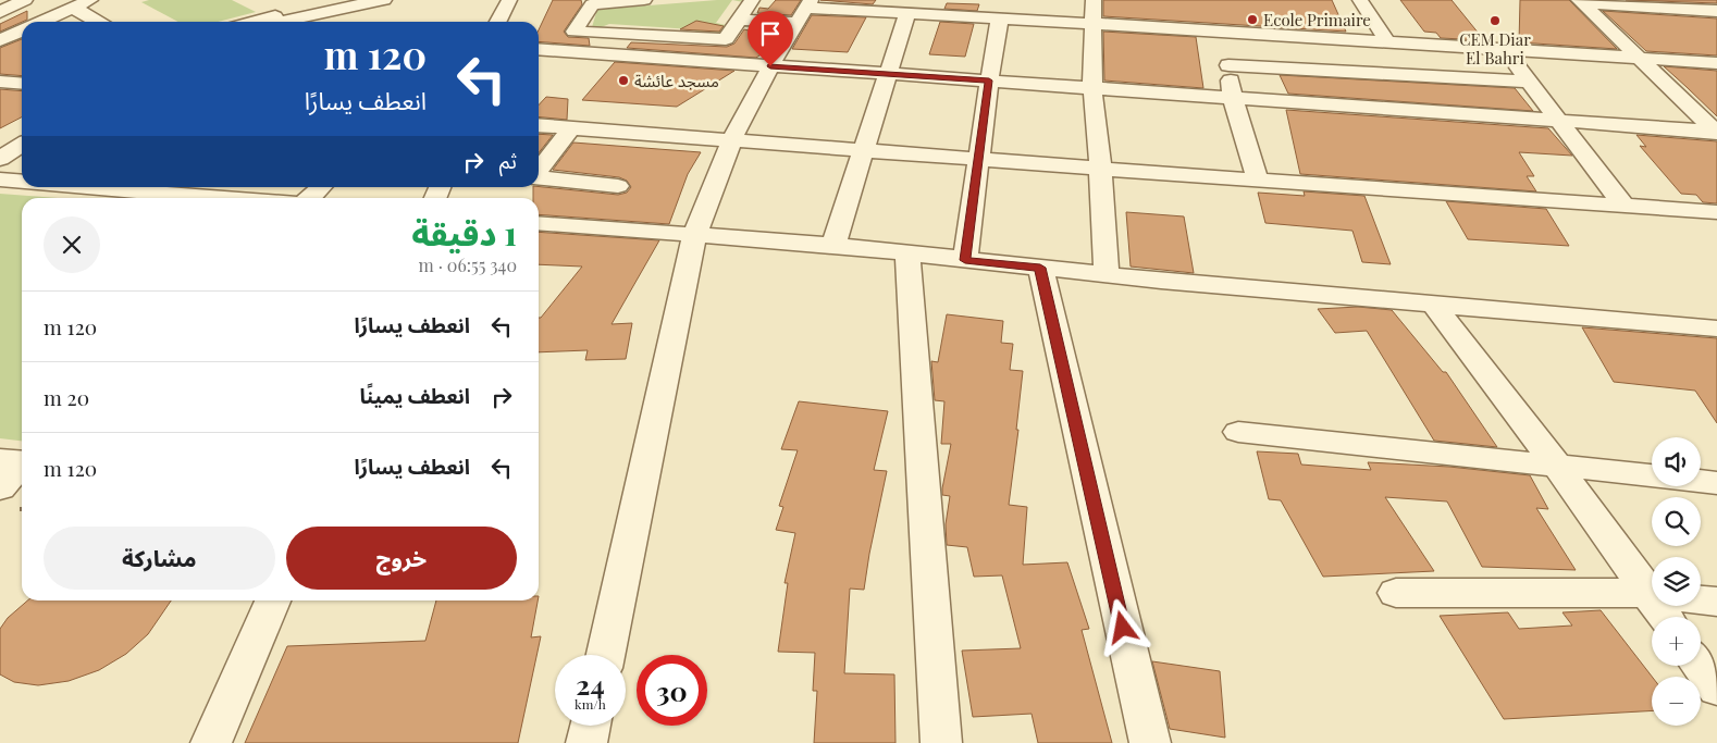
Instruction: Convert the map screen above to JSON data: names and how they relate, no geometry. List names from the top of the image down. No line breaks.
{"places":["Ecole Primaire","CEM Diar El Bahri","مسجد عائشة"],"page":{"turn":["120 m","انعطف يسارًا"],"then":"ثم","heading":["1 دقيقة","340 m · 06:55"],"list":[{"name":"انعطف يسارًا","value":"120 m"},{"name":"انعطف يمينًا","value":"20 m"},{"name":"انعطف يسارًا","value":"120 m"}],"map_buttons":["+","−"],"buttons":["خروج","مشاركة"],"speed":"24 km/h","limit":"30"}}
